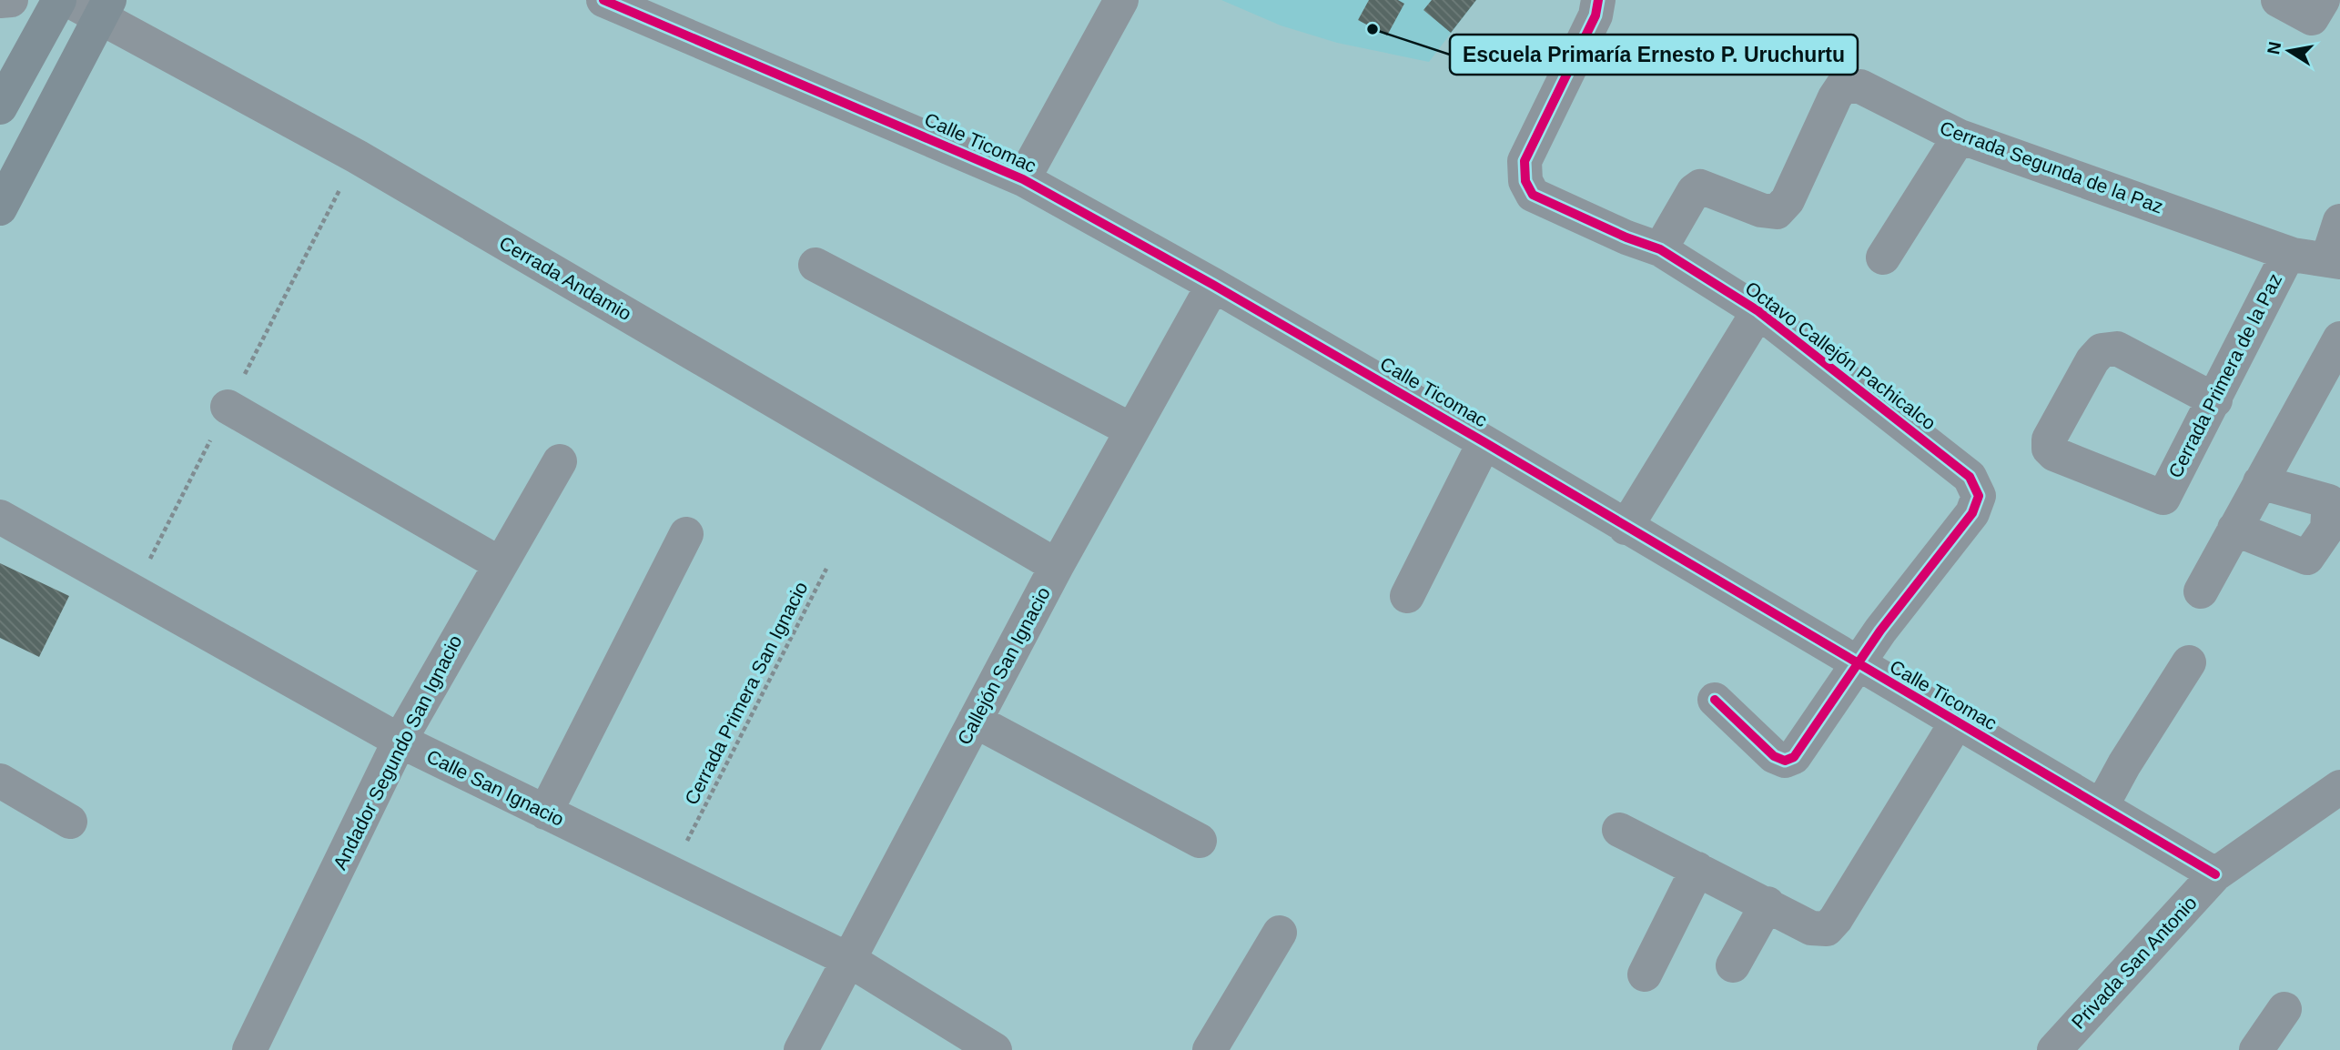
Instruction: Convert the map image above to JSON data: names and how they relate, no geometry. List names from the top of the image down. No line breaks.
{"streets":{"street":["Calle Ticomac","Cerrada Segunda de la Paz","Cerrada Andamio","Octavo Callejón Pachicalco","Cerrada Primera de la Paz","Callejón San Ignacio","Andador Segundo San Ignacio","Calle San Ignacio","Privada San Antonio"],"path":["Cerrada Primera San Ignacio"]},"crossings":[["Calle Ticomac","Octavo Callejón Pachicalco"],["Calle Ticomac","Callejón San Ignacio"],["Calle Ticomac","Privada San Antonio"],["Cerrada Segunda de la Paz","Octavo Callejón Pachicalco"],["Cerrada Segunda de la Paz","Cerrada Primera de la Paz"],["Cerrada Andamio","Callejón San Ignacio"],["Callejón San Ignacio","Calle San Ignacio"],["Andador Segundo San Ignacio","Calle San Ignacio"]],"places":["Escuela Primaría Ernesto P. Uruchurtu"],"north":"left"}
